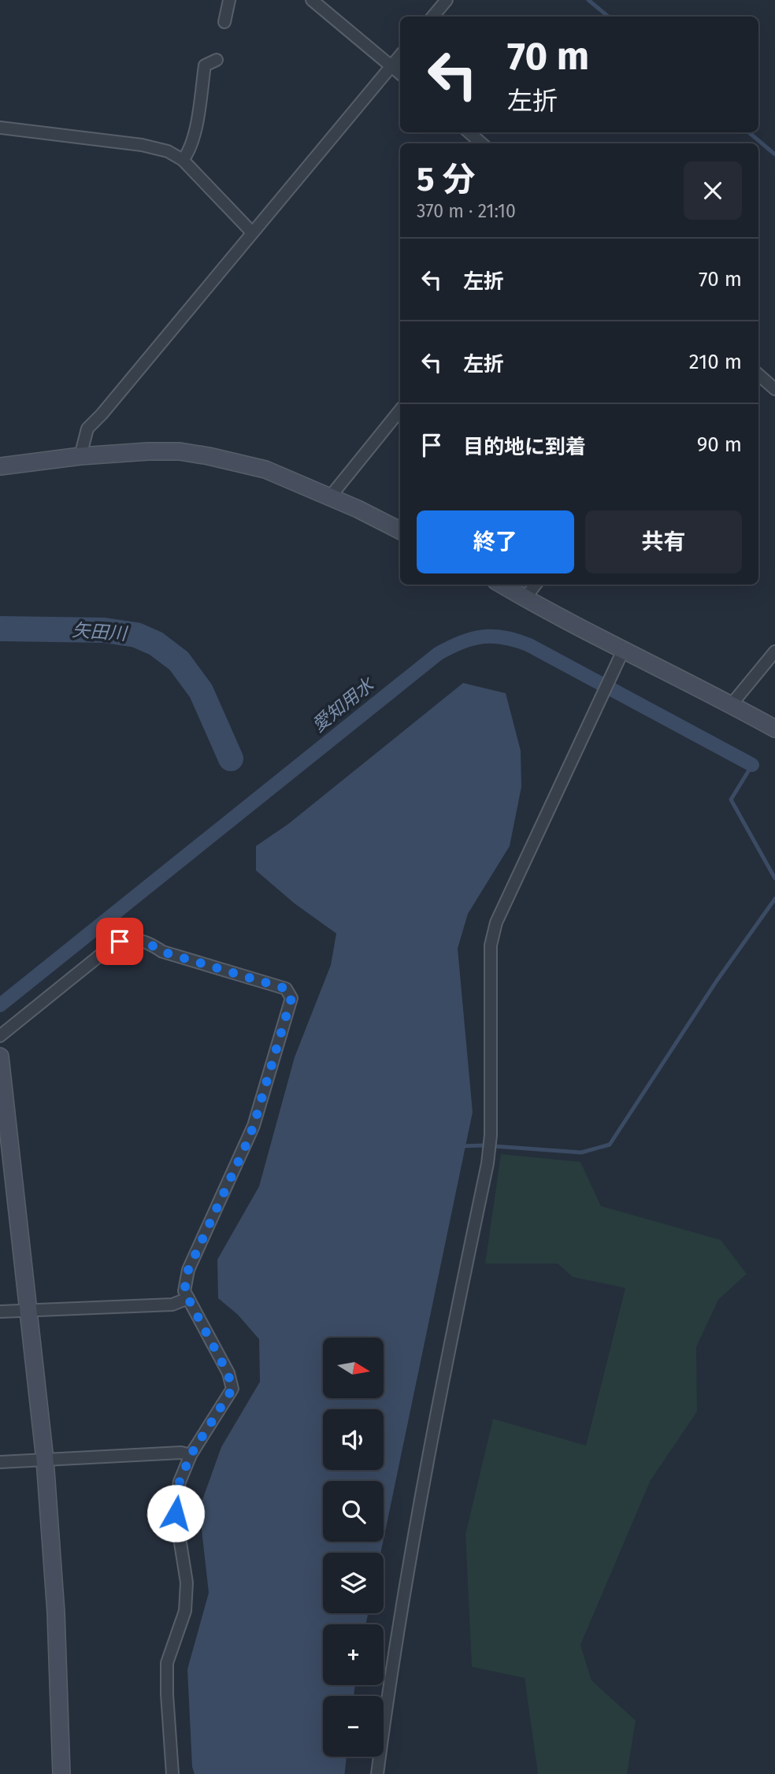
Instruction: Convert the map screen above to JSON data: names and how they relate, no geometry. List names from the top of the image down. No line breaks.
{"water":["矢田川","愛知用水"],"north":"right","page":{"turn":["70 m","左折"],"heading":["5 分","370 m · 21:10"],"list":[{"name":"左折","value":"70 m"},{"name":"左折","value":"210 m"},{"name":"目的地に到着","value":"90 m"}],"buttons":["終了","共有"],"map_buttons":["+","−"]}}
